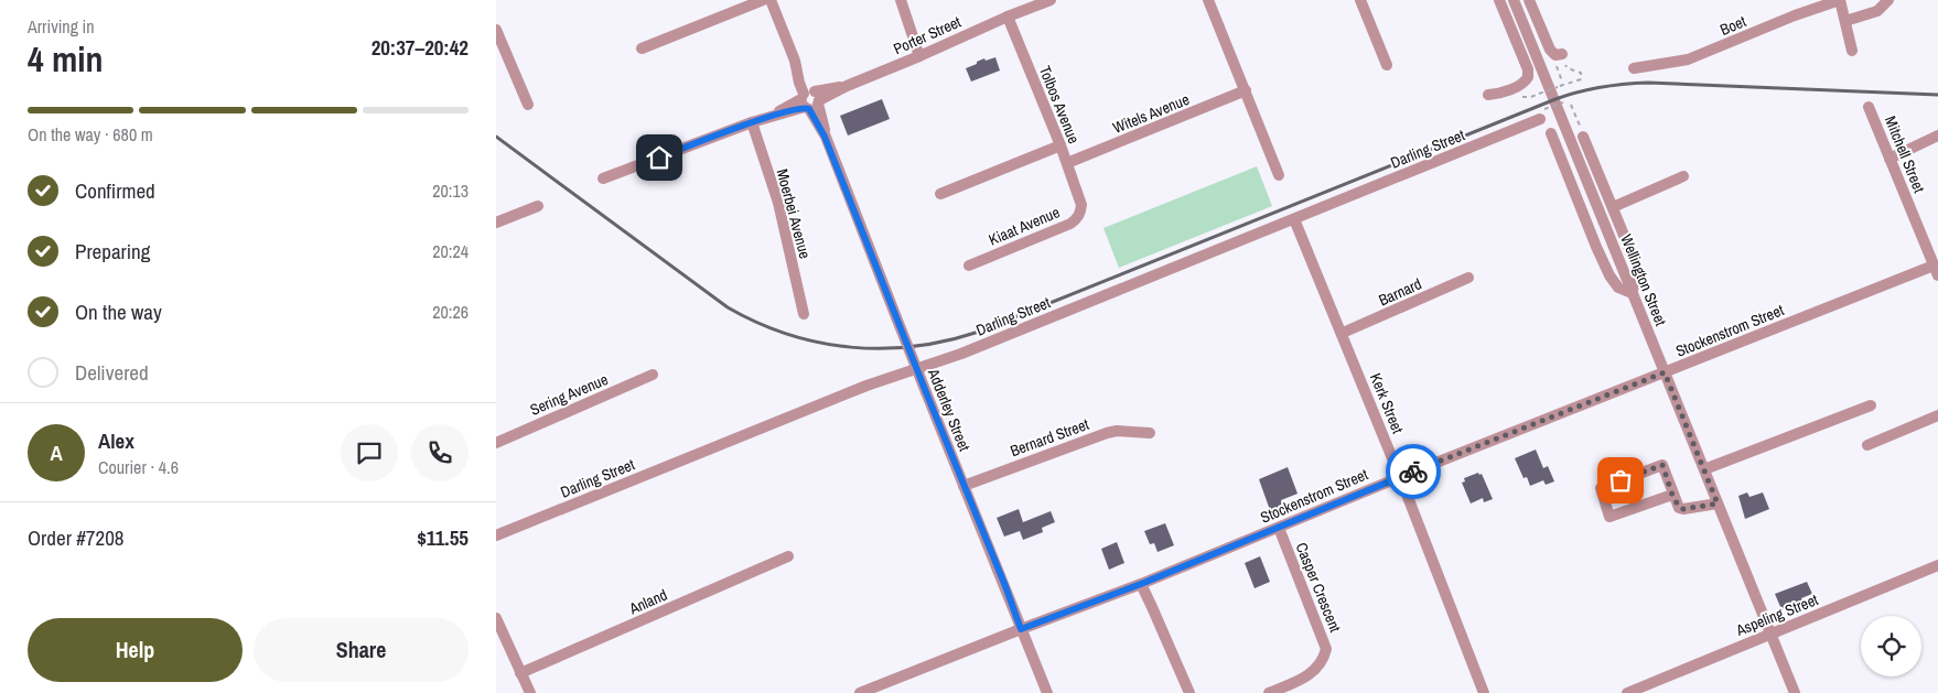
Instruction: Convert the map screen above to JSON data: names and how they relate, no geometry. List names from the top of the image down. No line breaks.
{"streets":{"street":["Boet","Porter Street","Tolbos Avenue","Witels Avenue","Darling Street","Mitchell Street","Moerbei Avenue","Kiaat Avenue","Wellington Street","Barnard","Stockenstrom Street","Sering Avenue","Kerk Street","Adderley Street","Bernard Street","Casper Crescent","Anland","Aspeling Street"]},"crossings":[["Porter Street","Tolbos Avenue"],["Porter Street","Moerbei Avenue"],["Porter Street","Adderley Street"],["Tolbos Avenue","Witels Avenue"],["Tolbos Avenue","Kiaat Avenue"],["Darling Street","Kerk Street"],["Mitchell Street","Stockenstrom Street"],["Wellington Street","Stockenstrom Street"],["Wellington Street","Aspeling Street"],["Barnard","Kerk Street"],["Stockenstrom Street","Kerk Street"],["Stockenstrom Street","Adderley Street"],["Stockenstrom Street","Casper Crescent"],["Adderley Street","Bernard Street"]],"page":{"heading":["4 min","Arriving in","20:37–20:42"],"panel":["Alex","Courier · 4.6","Order #7208","$11.55"],"bar":"On the way · 680 m","list":[["Confirmed","20:13"],["Preparing","20:24"],["On the way","20:26"],"Delivered"],"round":"A","buttons":["Help","Share"]}}
